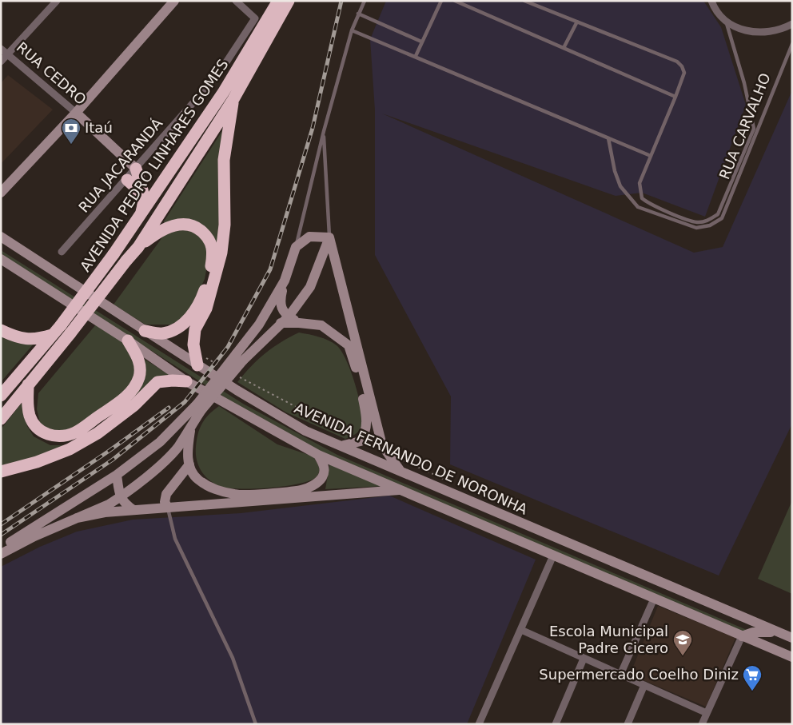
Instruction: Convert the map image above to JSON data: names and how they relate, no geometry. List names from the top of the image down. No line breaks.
{"streets":{"highway":["AVENIDA PEDRO LINHARES GOMES"],"main road":["RUA CEDRO","AVENIDA FERNANDO DE NORONHA"],"street":["RUA JACARANDÁ"],"lane":["RUA CARVALHO"]},"crossings":[["RUA CEDRO","RUA JACARANDÁ"]],"places":{"bank":["Itaú"],"school or university":["Escola Municipal Padre Cicero"],"supermarket":["Supermercado Coelho Diniz"]}}
